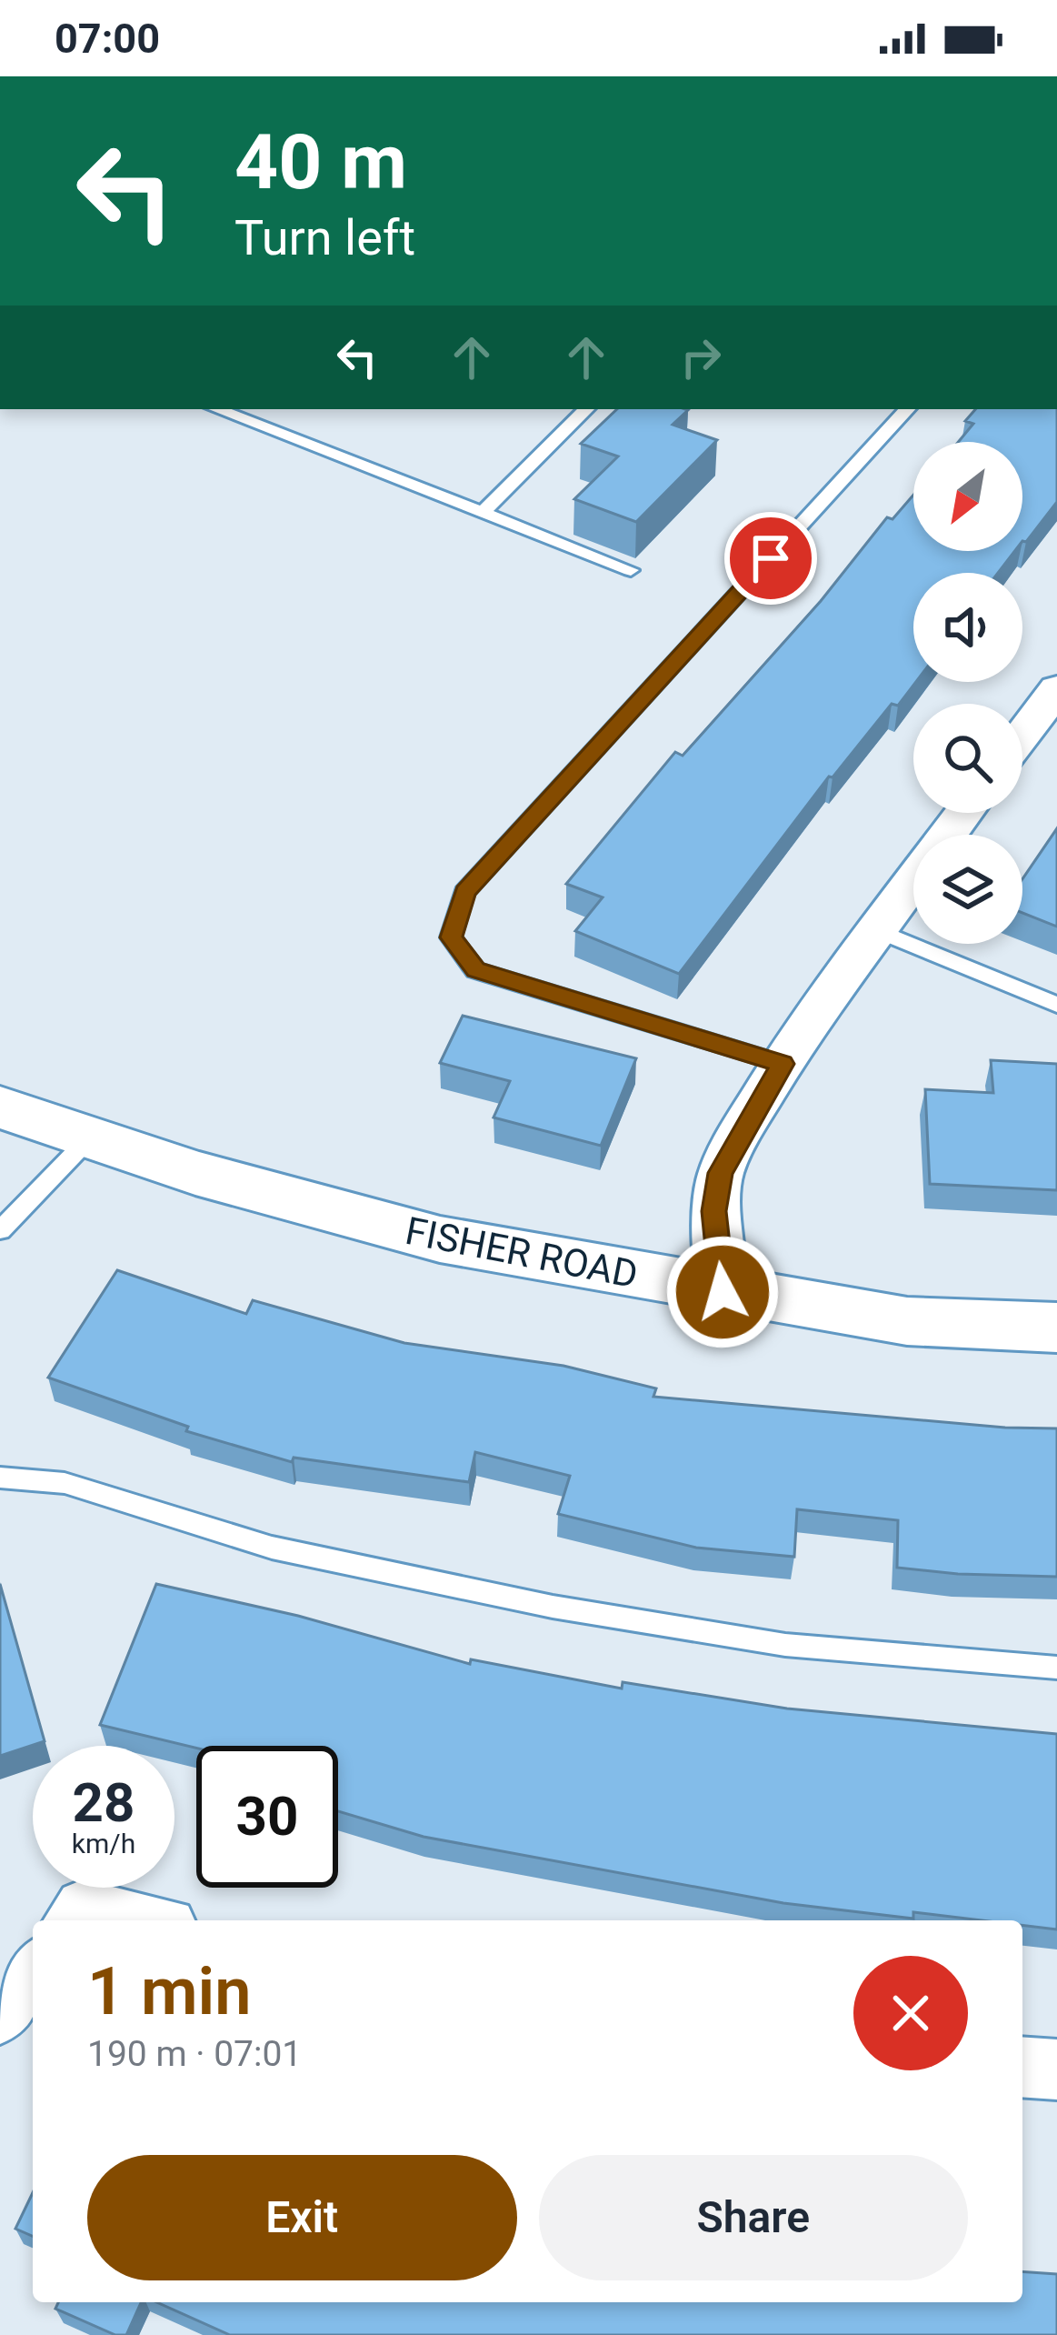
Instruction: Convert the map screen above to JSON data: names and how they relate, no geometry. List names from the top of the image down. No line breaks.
{"streets":{"street":["FISHER ROAD"]},"north":"bottom left","page":{"status":"07:00","turn":["40 m","Turn left"],"speed":"28 km/h","limit":"30","heading":["1 min","190 m · 07:01"],"buttons":["Exit","Share"]}}
